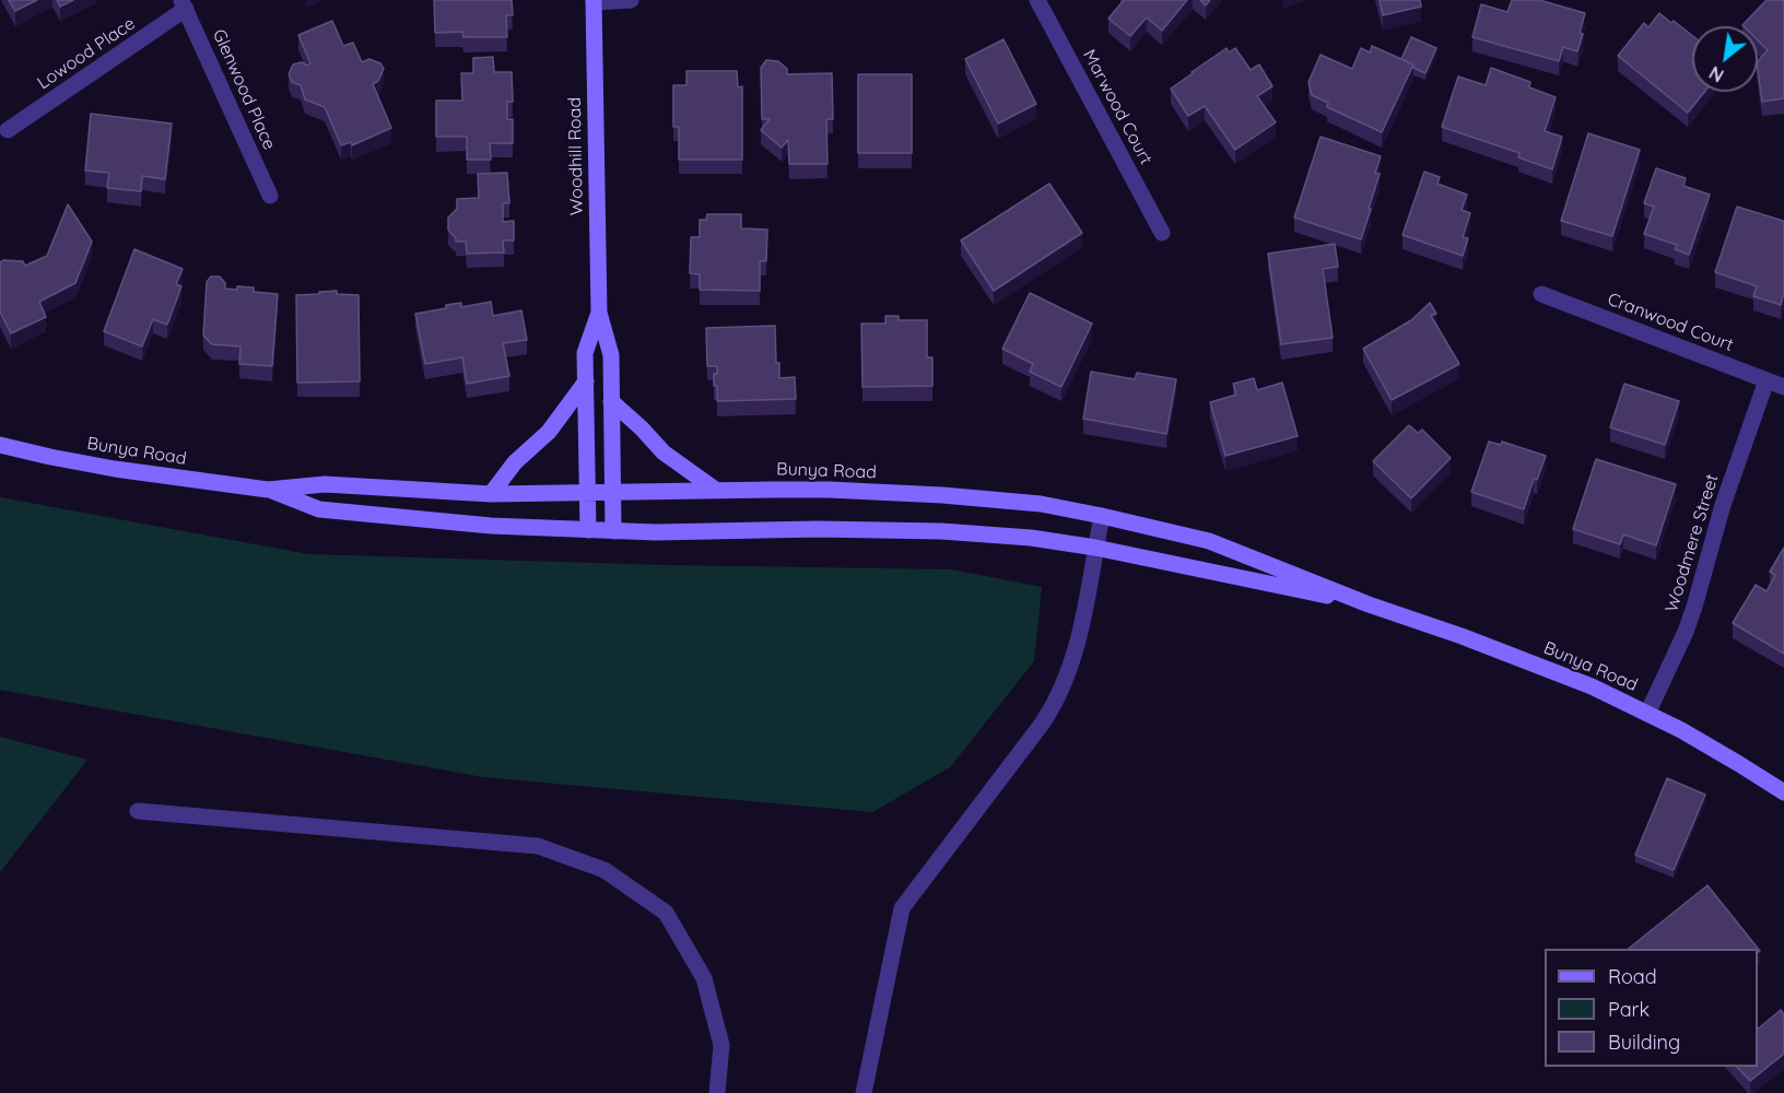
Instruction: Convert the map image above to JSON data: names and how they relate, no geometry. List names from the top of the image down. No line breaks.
{"streets":{"main road":["Woodhill Road","Bunya Road"],"street":["Lowood Place","Glenwood Place","Marwood Court","Cranwood Court","Woodmere Street"]},"crossings":[["Lowood Place","Glenwood Place"],["Woodhill Road","Bunya Road"],["Cranwood Court","Woodmere Street"],["Bunya Road","Woodmere Street"]],"legend":["Road","Park","Building"],"north":"bottom left"}
